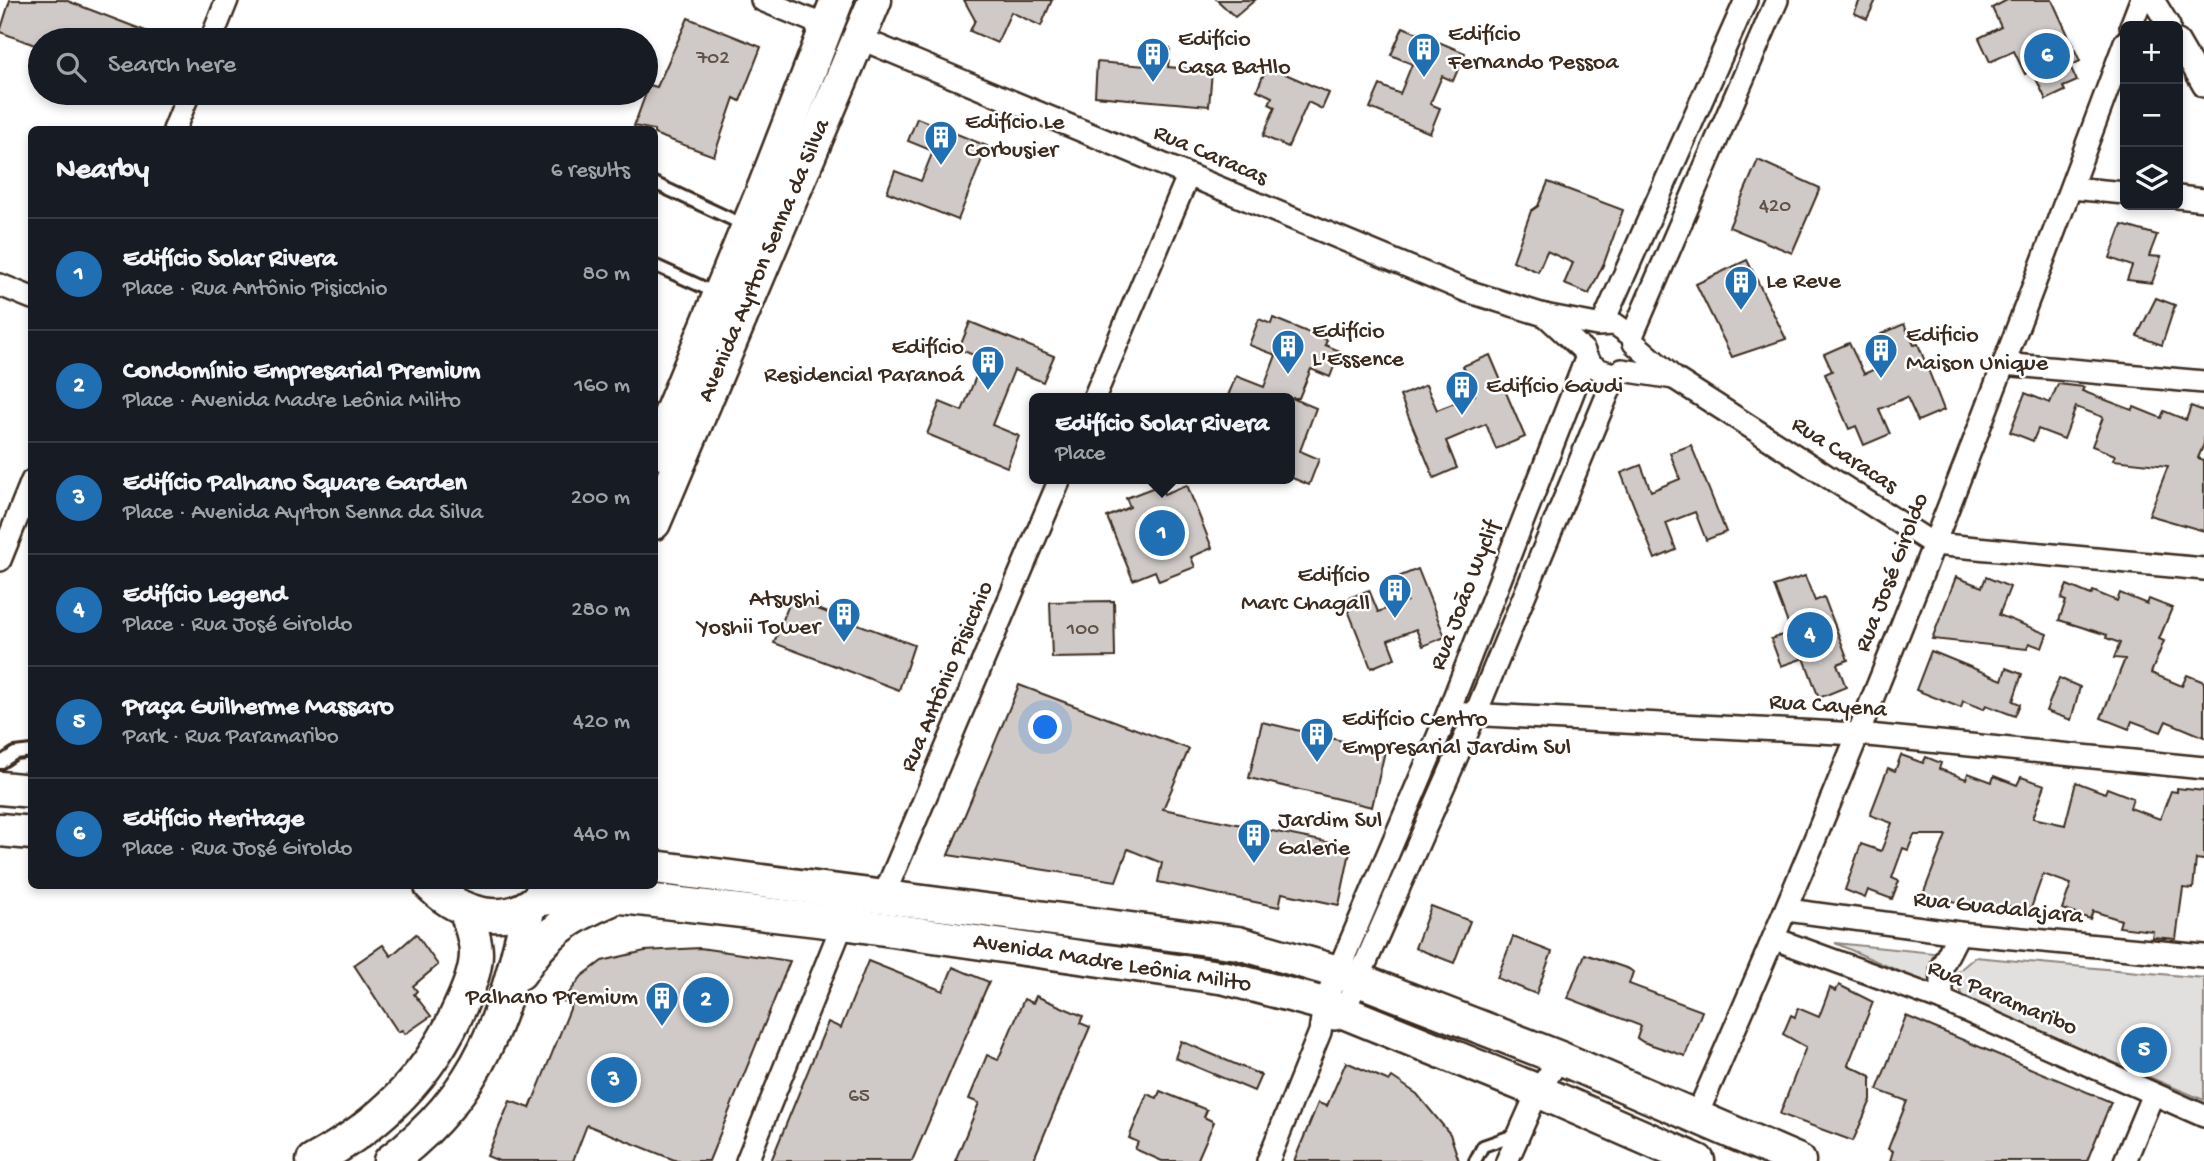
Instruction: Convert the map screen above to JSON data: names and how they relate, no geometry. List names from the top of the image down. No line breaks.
{"streets":{"main road":["Avenida Ayrton Senna da Silva","Avenida Madre Leônia Milito"],"street":["Rua Caracas","Rua José Giroldo","Rua João Wyclif","Rua Antônio Pisicchio","Rua Cayena","Rua Guadalajara","Rua Paramaribo"]},"crossings":[["Rua Caracas","Avenida Ayrton Senna da Silva"],["Rua Caracas","Rua José Giroldo"],["Rua Caracas","Rua João Wyclif"],["Rua José Giroldo","Rua Cayena"],["Rua José Giroldo","Rua Guadalajara"],["Rua José Giroldo","Avenida Madre Leônia Milito"],["Rua José Giroldo","Rua Paramaribo"],["Rua João Wyclif","Rua Cayena"],["Rua João Wyclif","Avenida Madre Leônia Milito"],["Rua Antônio Pisicchio","Avenida Madre Leônia Milito"]],"places":{"building":["Edifício Fernando Pessoa","Edifício Casa Batllo","Edifício Le Corbusier","Le Reve","Edifício L'Essence","Edificio Maison Unique","Edifício Residencial Paranoá","Edifício Gaudi","Edifício Marc Chagall","Atsushi Yoshii Tower","Edifício Centro Empresarial Jardim Sul","Jardim Sul Galerie","Palhano Premium"]},"house_numbers":["702","420","100","65"],"page":{"map_buttons":["+","−"],"search":"Search here","pins":["6","1","4","2","5","3"],"heading":["Nearby","6 results"],"list":[{"mark":"1","name":"Edifício Solar Rivera","note":"Place · Rua Antônio Pisicchio","value":"80 m"},{"mark":"2","name":"Condomínio Empresarial Premium","note":"Place · Avenida Madre Leônia Milito","value":"160 m"},{"mark":"3","name":"Edifício Palhano Square Garden","note":"Place · Avenida Ayrton Senna da Silva","value":"200 m"},{"mark":"4","name":"Edifício Legend","note":"Place · Rua José Giroldo","value":"280 m"},{"mark":"5","name":"Praça Guilherme Massaro","note":"Park · Rua Paramaribo","value":"420 m"},{"mark":"6","name":"Edifício Heritage","note":"Place · Rua José Giroldo","value":"440 m"}],"popup":["Edifício Solar Rivera","Place"]}}
